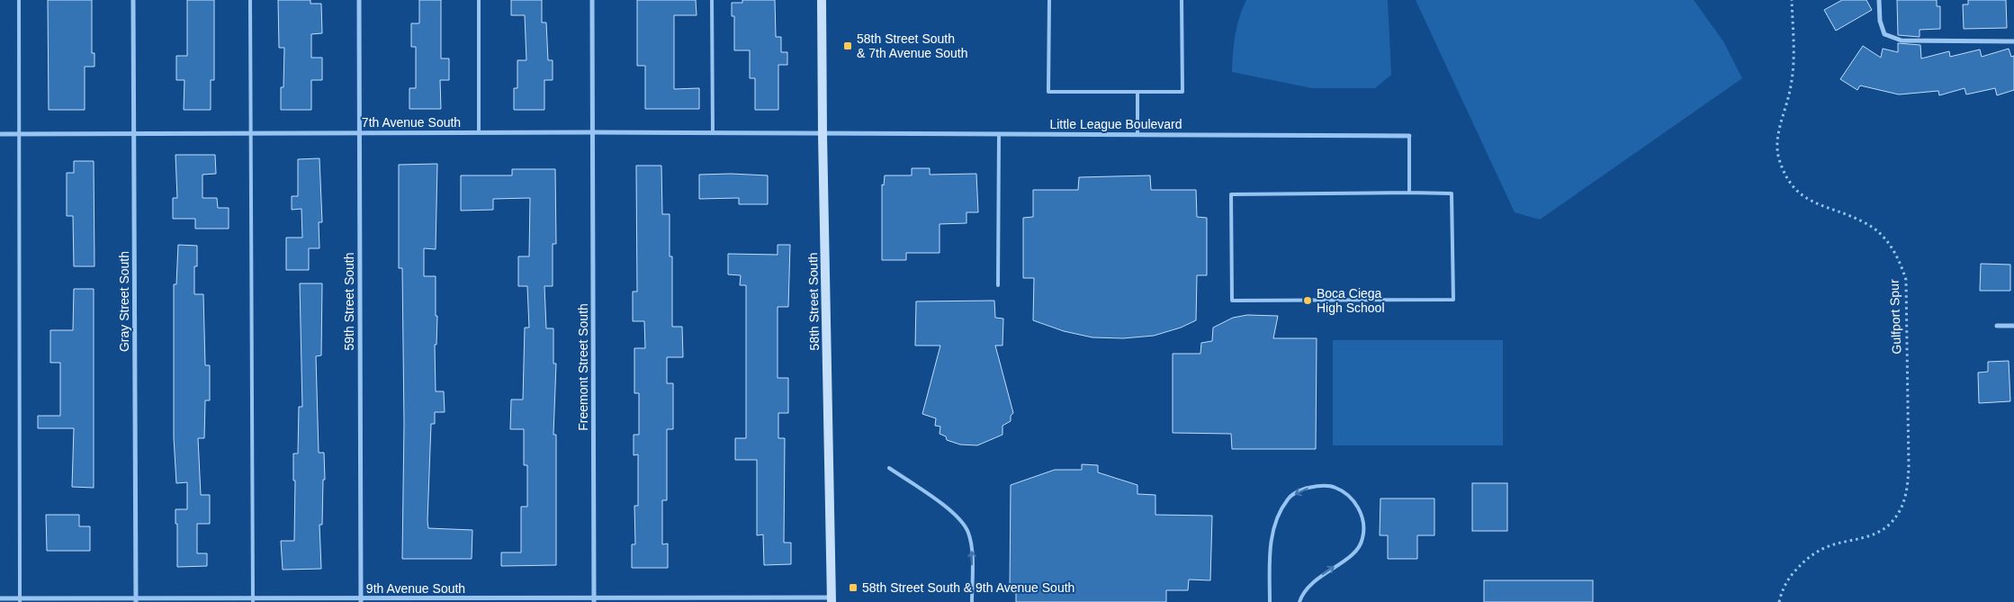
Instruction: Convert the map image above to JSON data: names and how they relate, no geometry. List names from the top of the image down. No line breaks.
{"streets":{"street":["7th Avenue South","Little League Boulevard","Gray Street South","59th Street South","58th Street South","Freemont Street South","9th Avenue South"],"path":["Gulfport Spur"]},"crossings":[["7th Avenue South","Little League Boulevard"],["7th Avenue South","Gray Street South"],["7th Avenue South","59th Street South"],["7th Avenue South","58th Street South"],["7th Avenue South","Freemont Street South"],["Little League Boulevard","58th Street South"],["Gray Street South","9th Avenue South"],["59th Street South","9th Avenue South"],["58th Street South","9th Avenue South"],["Freemont Street South","9th Avenue South"]],"places":{"transit":["58th Street South & 7th Avenue South","58th Street South & 9th Avenue South"],"other":["Boca Ciega High School"]}}
